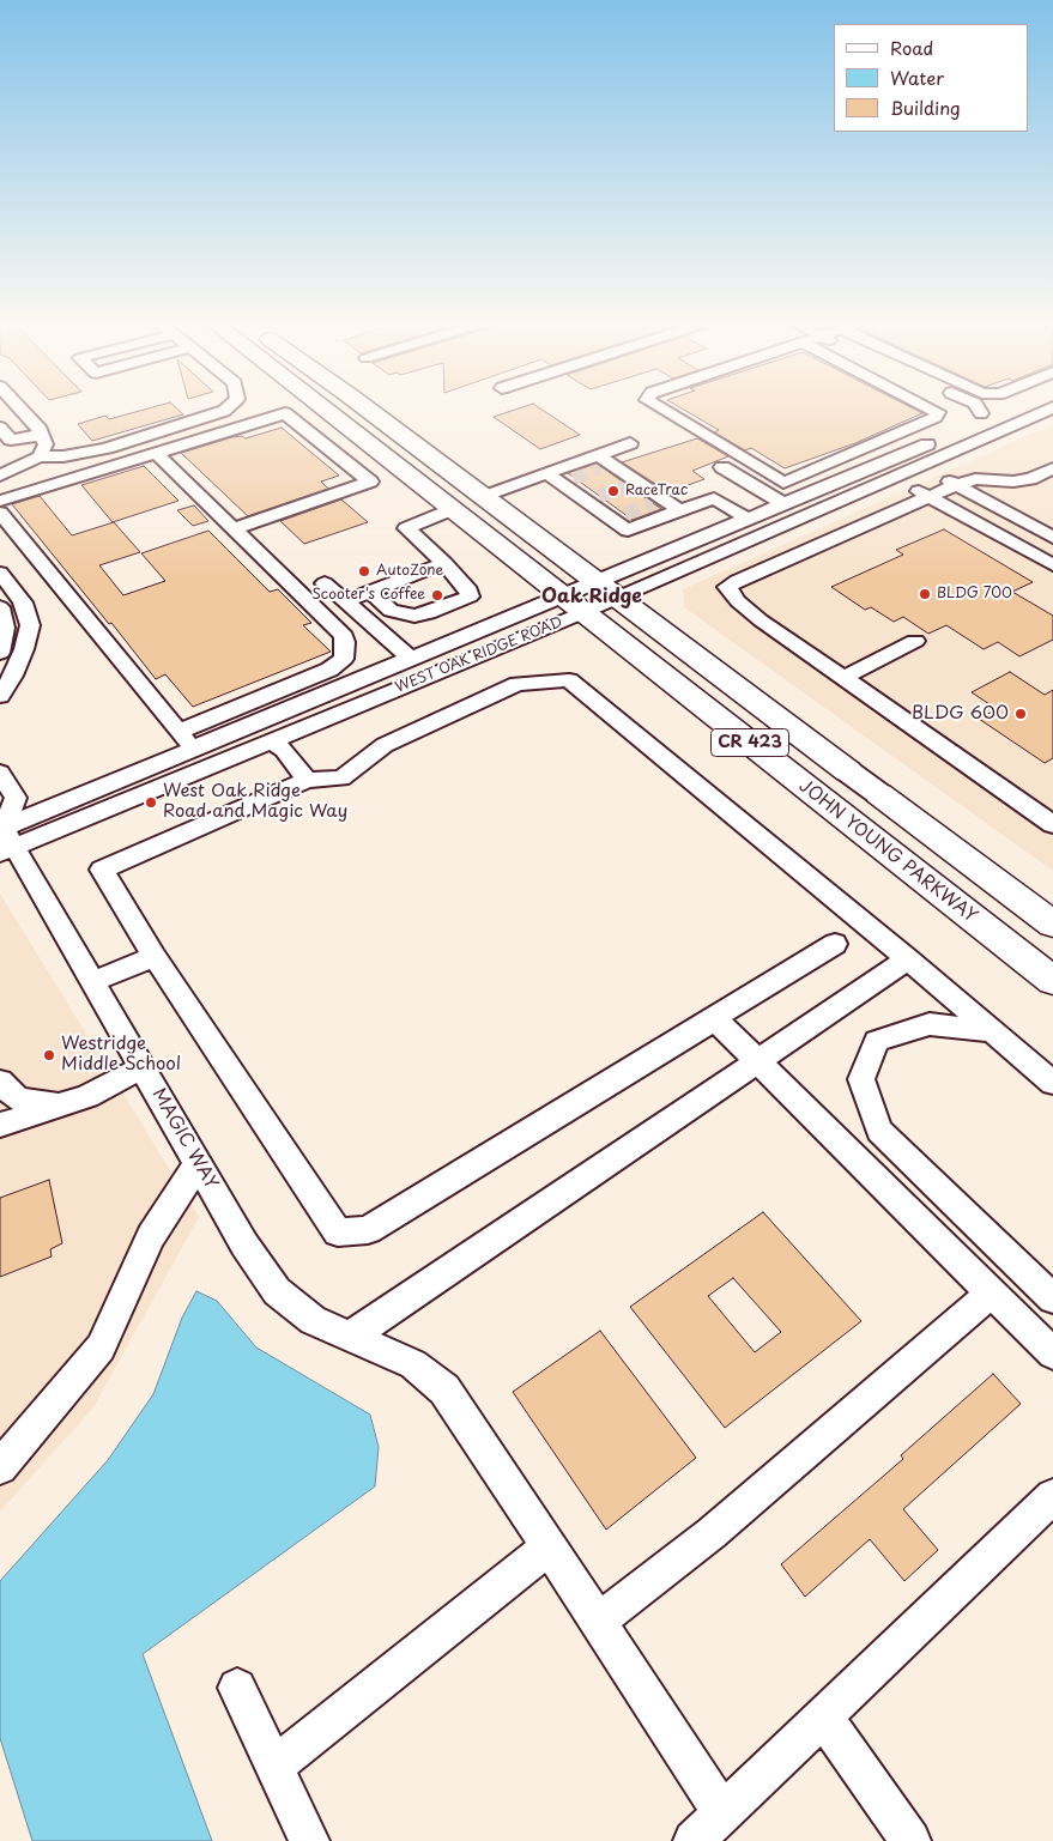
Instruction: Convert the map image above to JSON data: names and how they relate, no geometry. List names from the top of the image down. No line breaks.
{"streets":{"highway":["CR 423","JOHN YOUNG PARKWAY"],"street":["WEST OAK RIDGE ROAD","MAGIC WAY"]},"crossings":[["WEST OAK RIDGE ROAD","CR 423"],["WEST OAK RIDGE ROAD","JOHN YOUNG PARKWAY"],["WEST OAK RIDGE ROAD","MAGIC WAY"]],"districts":["Oak Ridge"],"places":["RaceTrac","AutoZone","BLDG 700","Scooter's Coffee","BLDG 600","West Oak Ridge Road and Magic Way","Westridge Middle School"],"legend":["Road","Water","Building"]}
